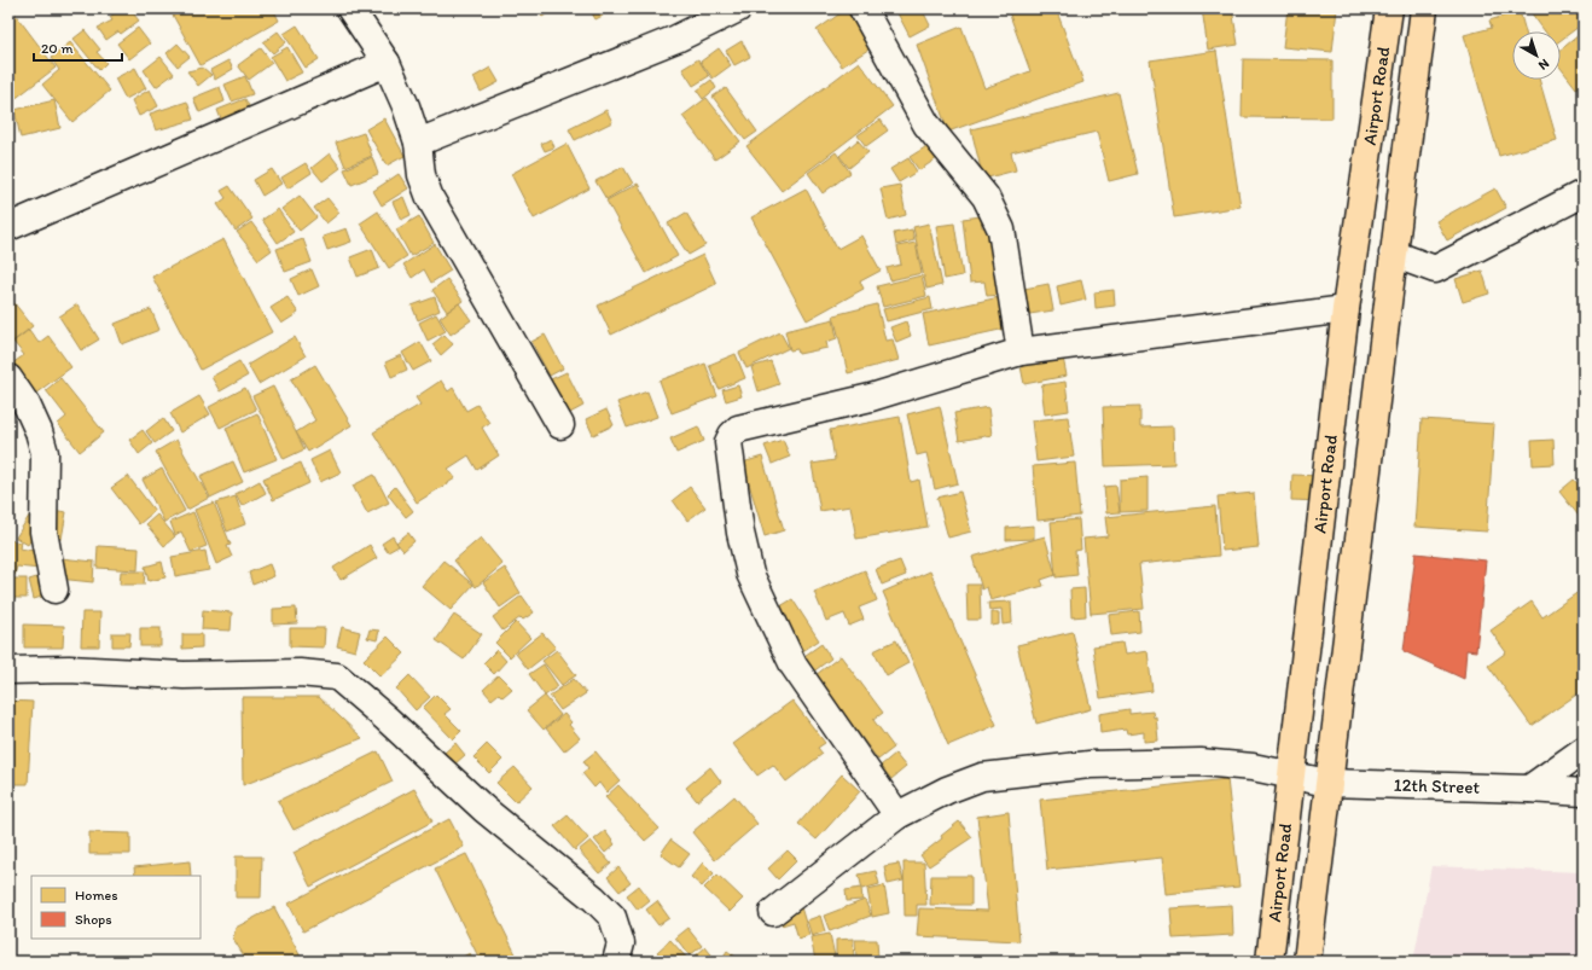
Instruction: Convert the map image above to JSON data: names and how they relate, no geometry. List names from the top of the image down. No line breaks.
{"streets":{"main road":["Airport Road"],"street":["12th Street"]},"crossings":[["Airport Road","12th Street"]],"legend":["Homes","Shops"],"scale_bar":"20 m","north":"bottom right"}
